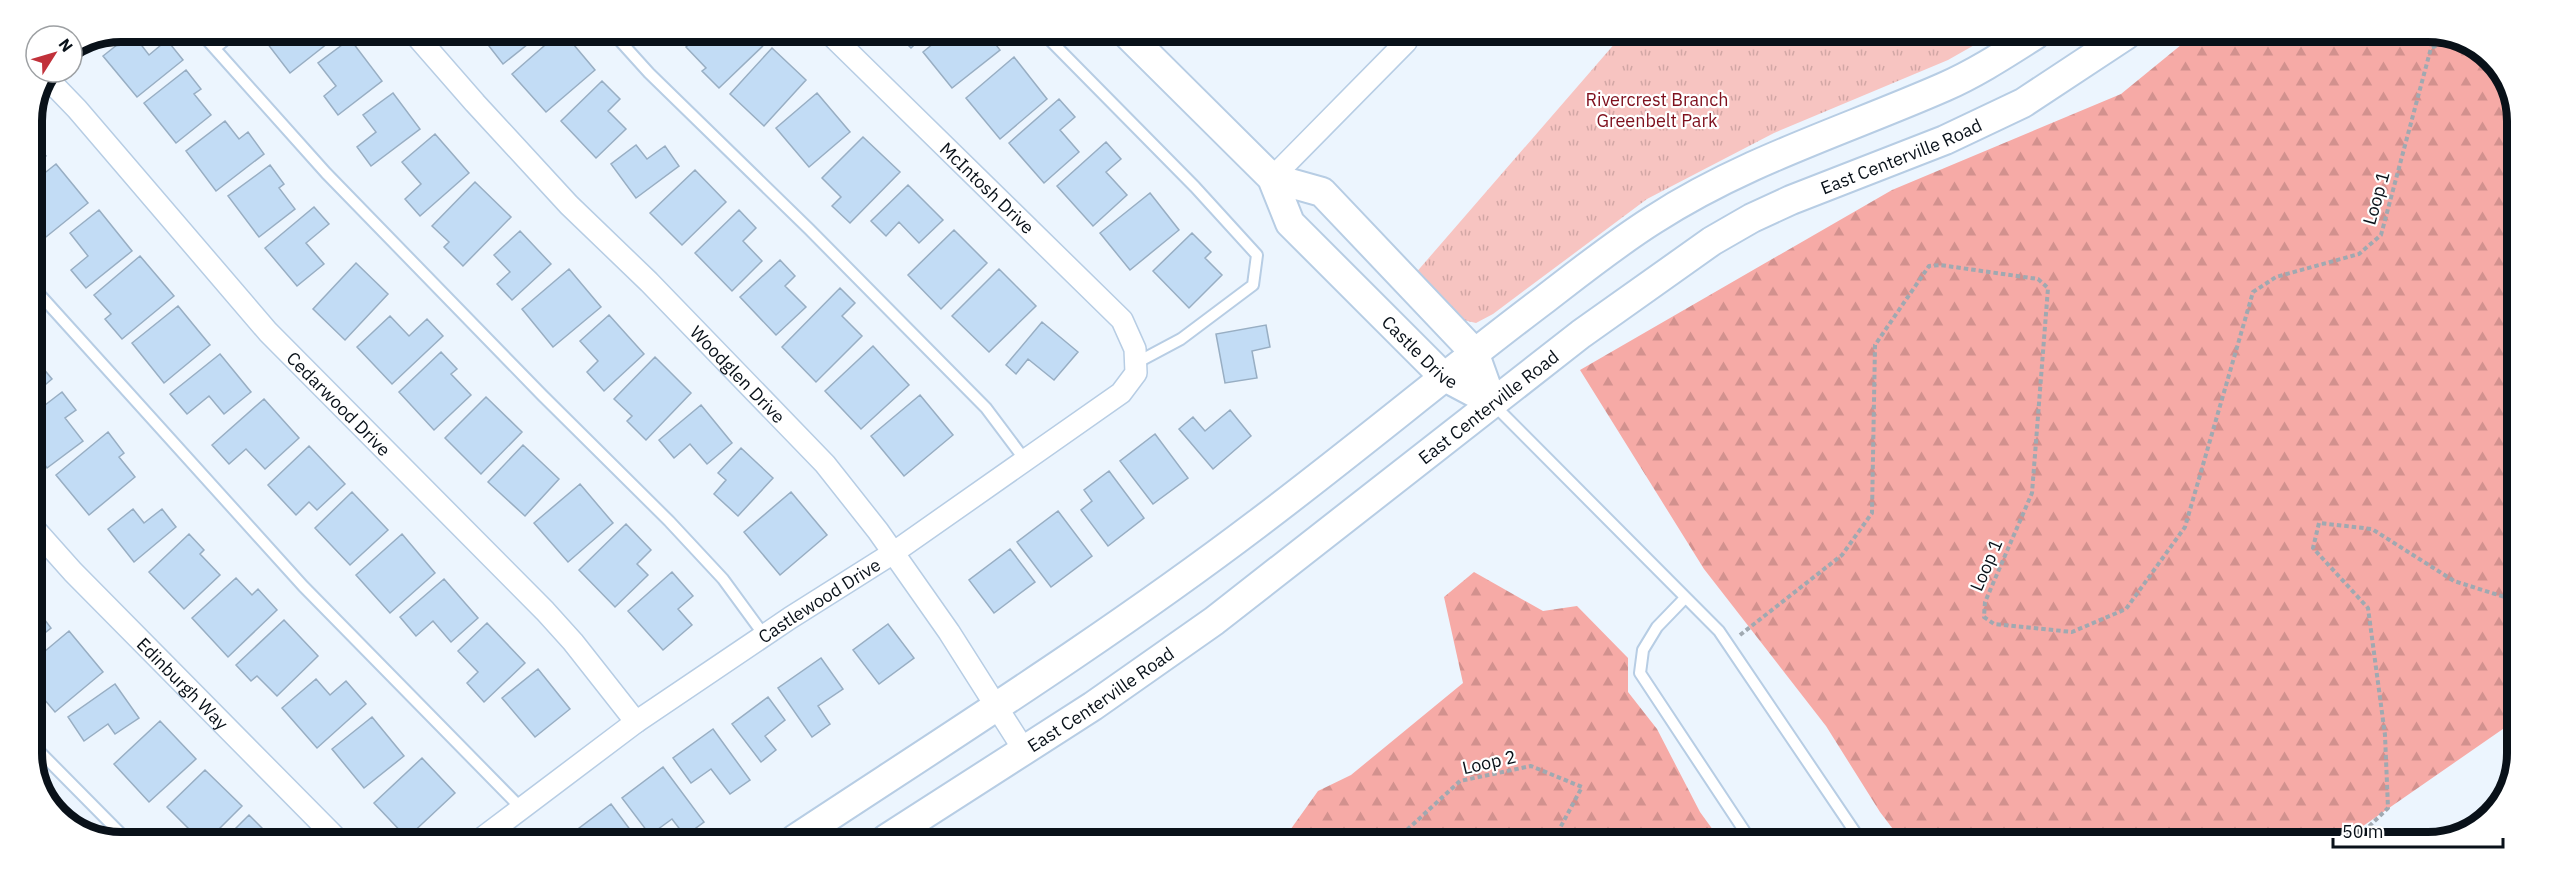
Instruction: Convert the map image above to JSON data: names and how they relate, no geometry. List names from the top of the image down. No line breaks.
{"streets":{"main road":["East Centerville Road","Castle Drive"],"street":["McIntosh Drive","Woodglen Drive","Cedarwood Drive","Castlewood Drive","Edinburgh Way"],"path":["Loop 1","Loop 2"]},"crossings":[["East Centerville Road","Castle Drive"],["East Centerville Road","Woodglen Drive"],["McIntosh Drive","Castlewood Drive"],["Woodglen Drive","Castlewood Drive"],["Cedarwood Drive","Castlewood Drive"]],"parks":["Rivercrest Branch Greenbelt Park"],"scale_bar":"50 m","north":"top right"}
